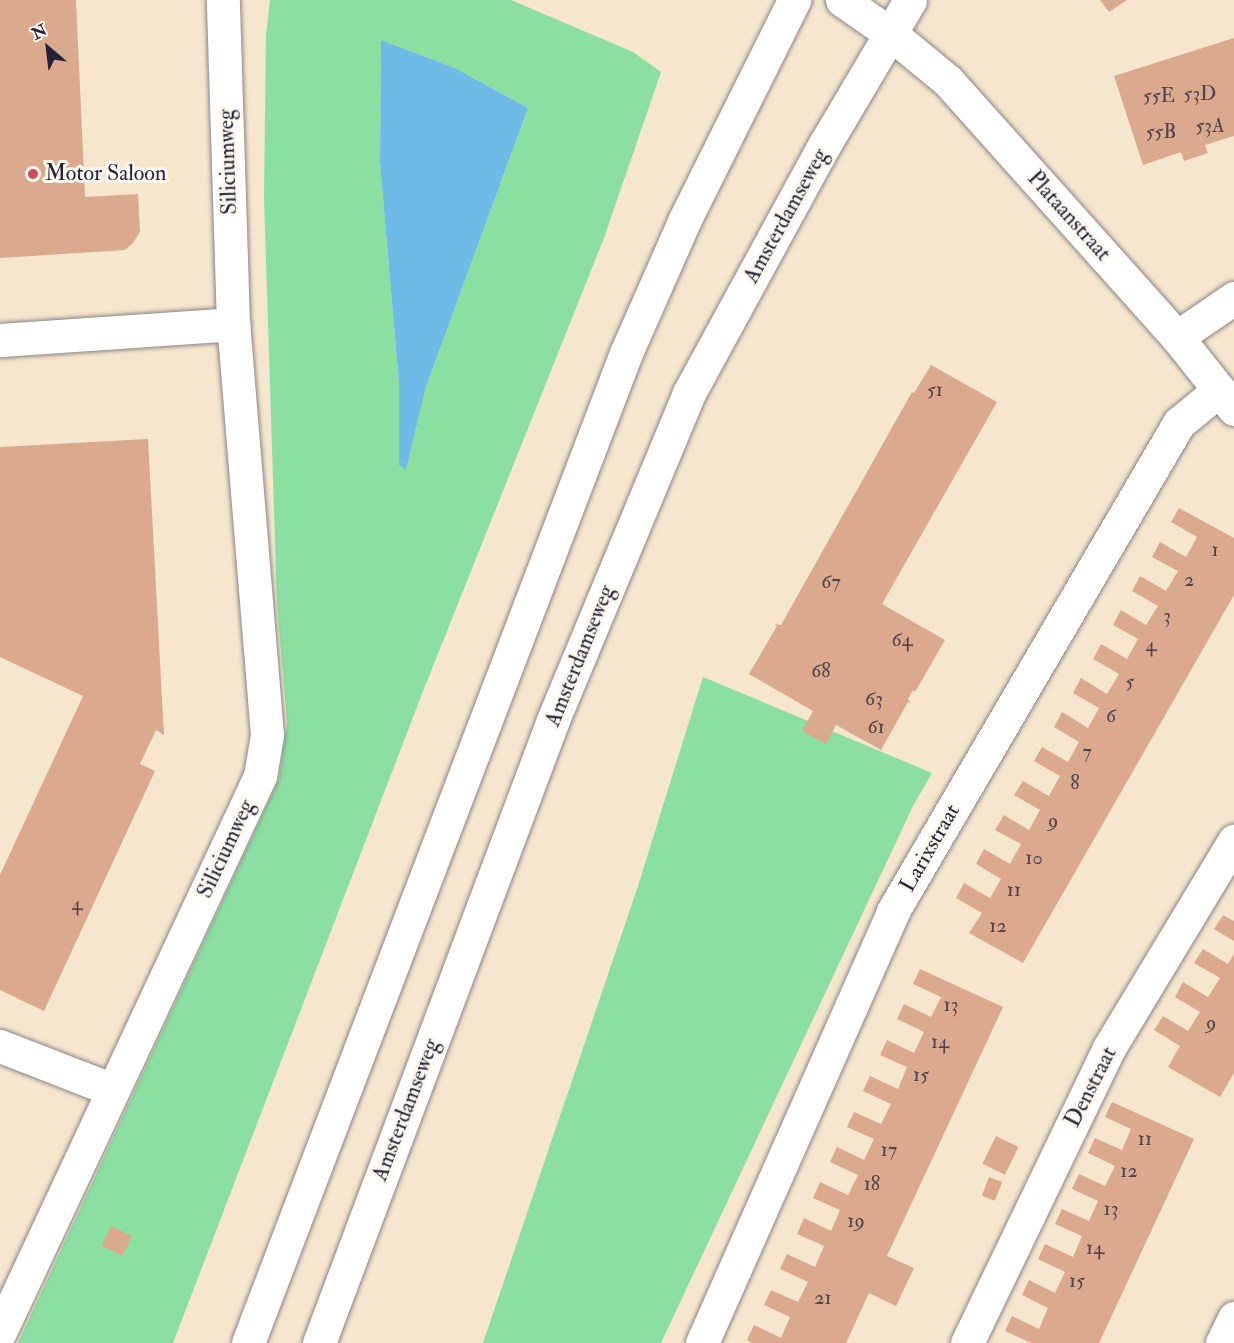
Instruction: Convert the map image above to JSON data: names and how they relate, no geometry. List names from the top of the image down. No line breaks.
{"streets":{"street":["Siliciumweg","Amsterdamseweg","Plataanstraat","Larixstraat","Denstraat"]},"crossings":[["Amsterdamseweg","Plataanstraat"],["Plataanstraat","Larixstraat"]],"places":["Motor Saloon"],"house_numbers":["53D","55E","53A","55B","51","1","2","67","3","64","4","68","5","63","6","61","7","8","9","10","11","4","12","13","9","14","15","11","17","12","18","13","19","14","15","21"],"north":"top left"}
